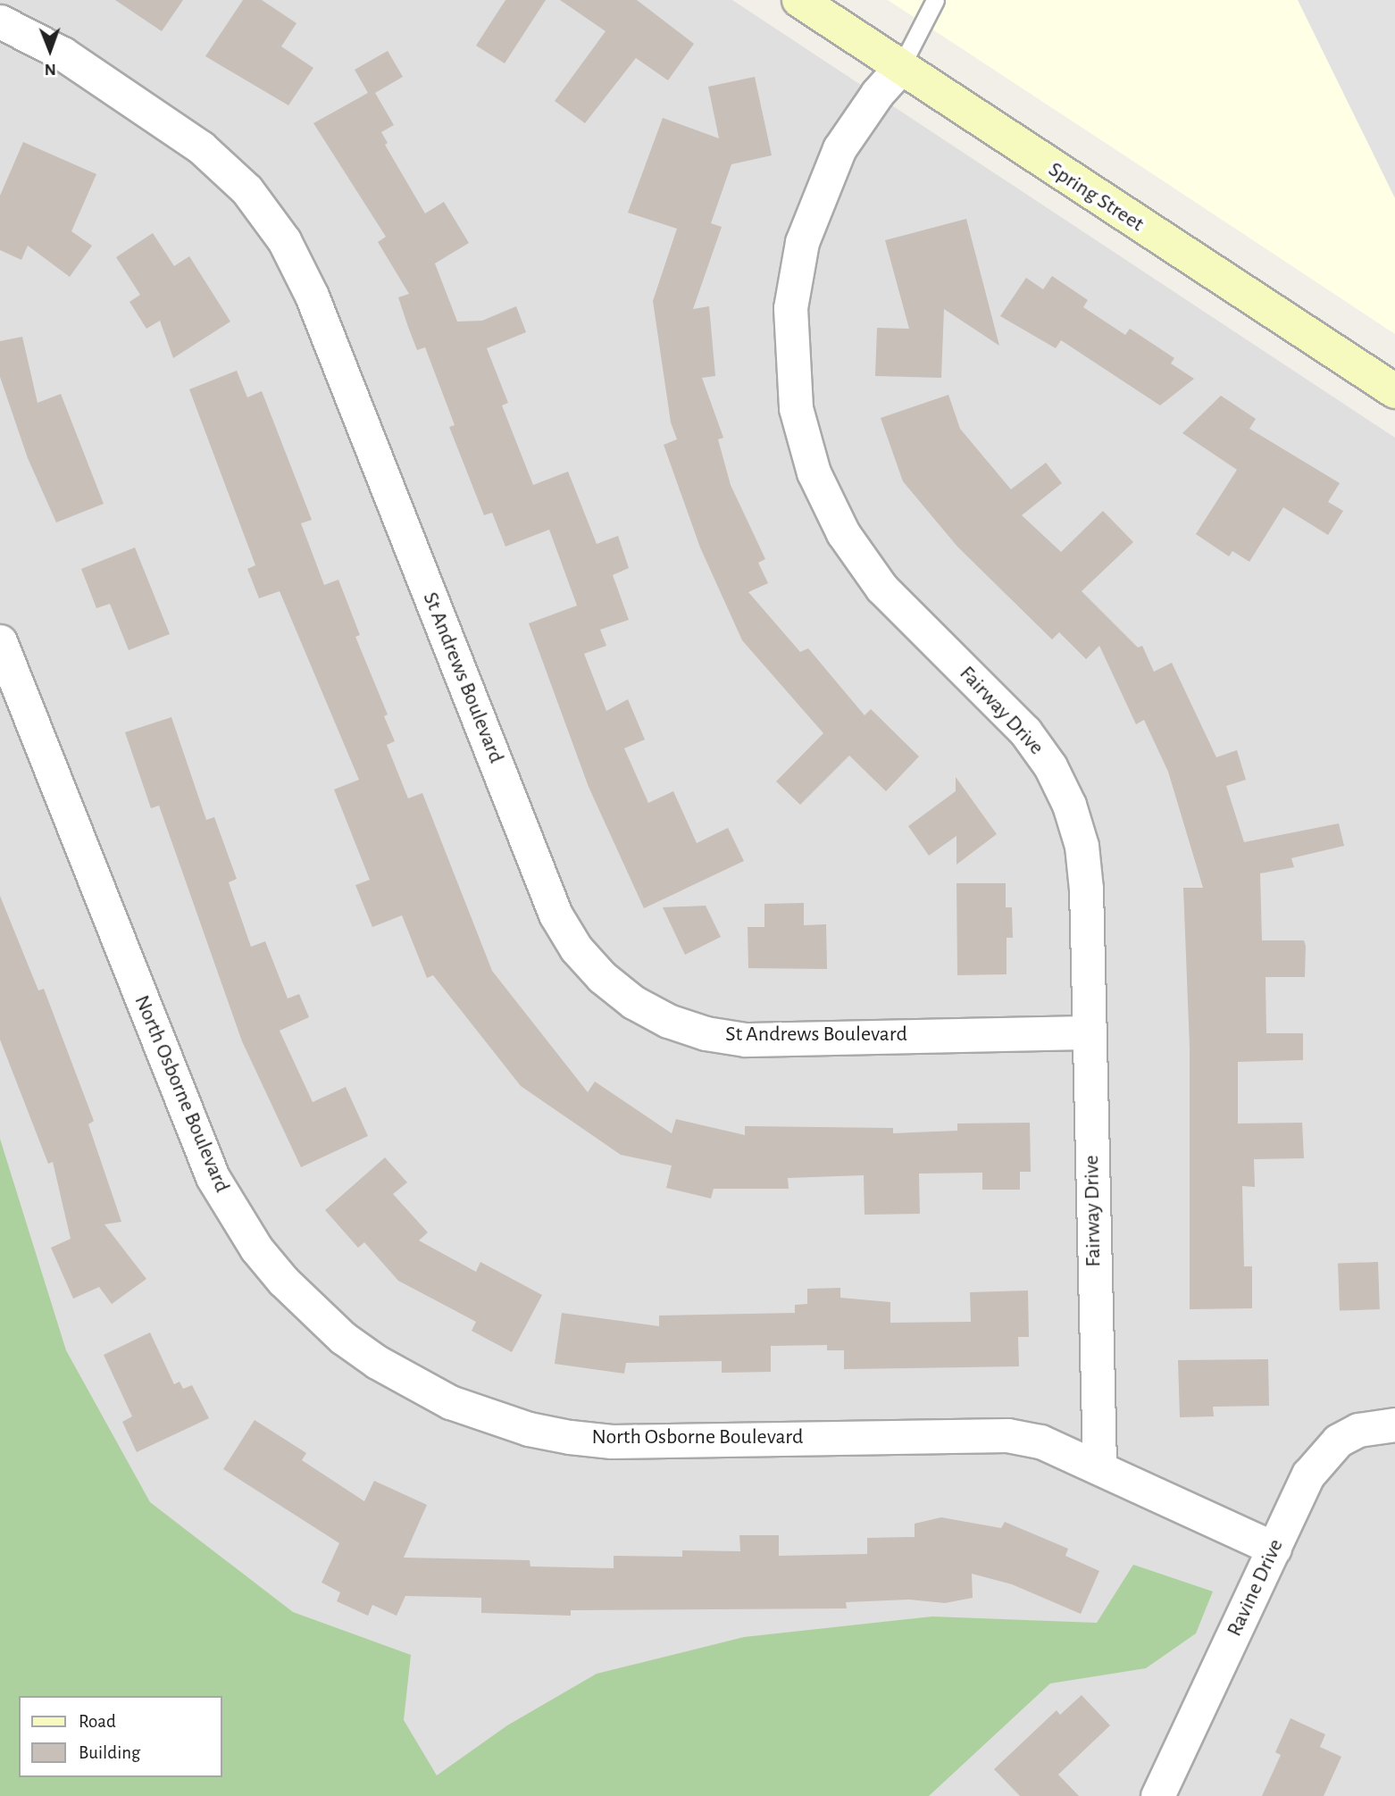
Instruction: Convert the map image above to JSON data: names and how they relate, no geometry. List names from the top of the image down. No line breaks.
{"streets":{"main road":["Spring Street"],"street":["St Andrews Boulevard","Fairway Drive","North Osborne Boulevard","Ravine Drive"]},"crossings":[["Spring Street","Fairway Drive"],["St Andrews Boulevard","Fairway Drive"],["Fairway Drive","North Osborne Boulevard"],["North Osborne Boulevard","Ravine Drive"]],"legend":["Road","Building"],"north":"bottom"}
